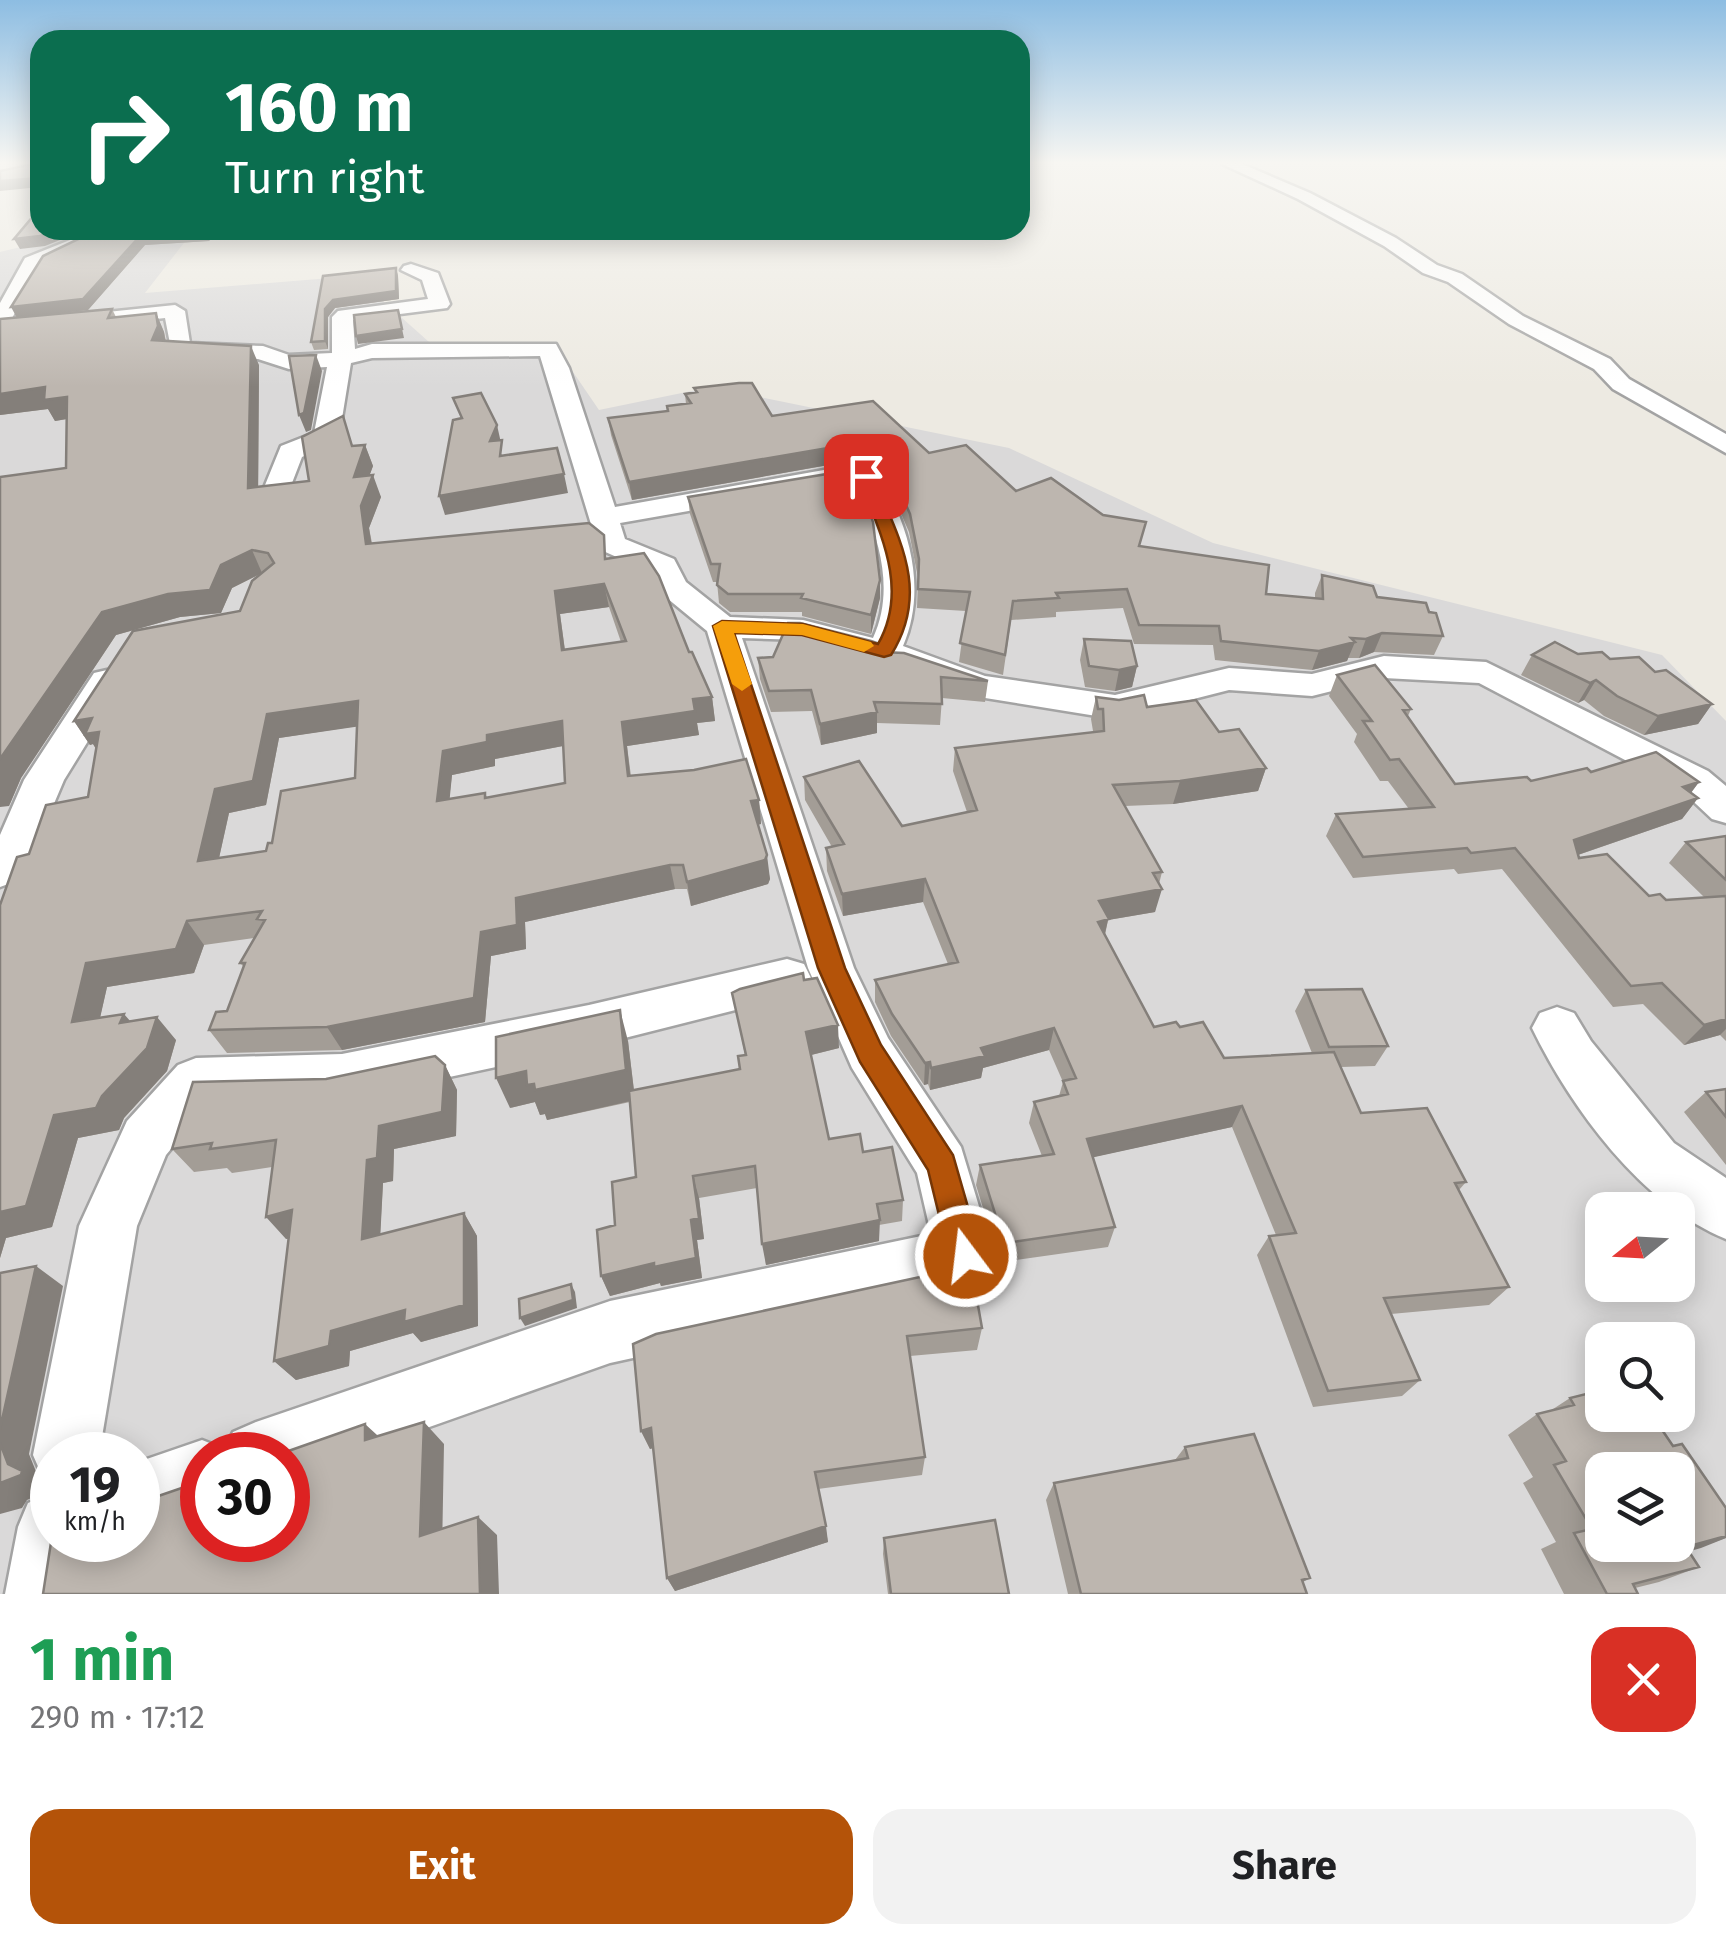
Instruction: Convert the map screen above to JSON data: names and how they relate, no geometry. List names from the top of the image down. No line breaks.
{"north":"left","page":{"turn":["160 m","Turn right"],"speed":"19 km/h","limit":"30","heading":["1 min","290 m · 17:12"],"buttons":["Exit","Share"]}}
